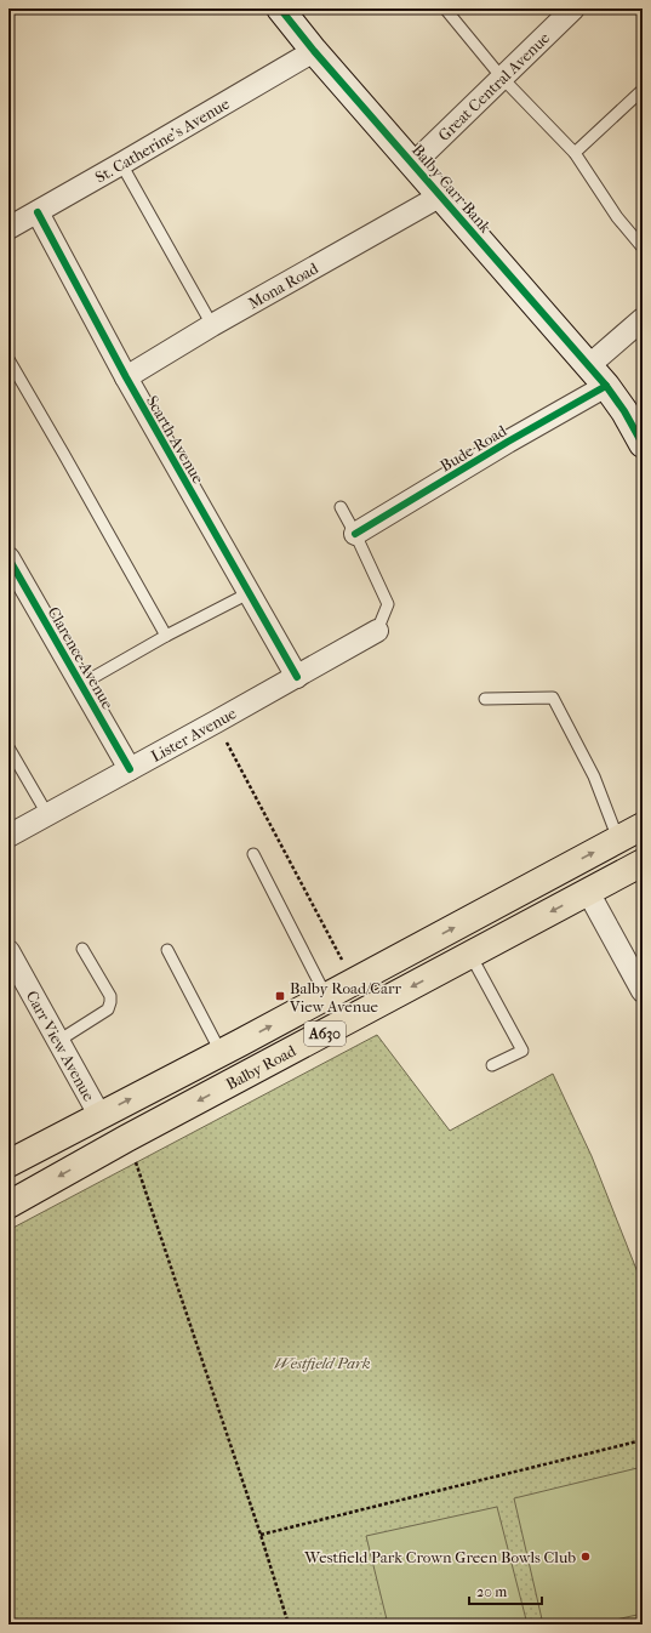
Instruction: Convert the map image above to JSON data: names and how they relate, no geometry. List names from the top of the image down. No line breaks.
{"streets":{"main road":["A630","Balby Road"],"street":["Great Central Avenue","St. Catherine's Avenue","Balby Carr Bank","Mona Road","Scarth Avenue","Bude Road","Clarence Avenue","Lister Avenue","Carr View Avenue"]},"crossings":[["Great Central Avenue","Balby Carr Bank"],["St. Catherine's Avenue","Balby Carr Bank"],["St. Catherine's Avenue","Scarth Avenue"],["Balby Carr Bank","Mona Road"],["Balby Carr Bank","Bude Road"],["Mona Road","Scarth Avenue"],["Scarth Avenue","Lister Avenue"],["Clarence Avenue","Lister Avenue"],["Carr View Avenue","Balby Road"]],"parks":["Westfield Park"],"places":{"transit":["Balby Road/Carr View Avenue"],"other":["Westfield Park Crown Green Bowls Club"]},"scale_bar":"20 m"}
